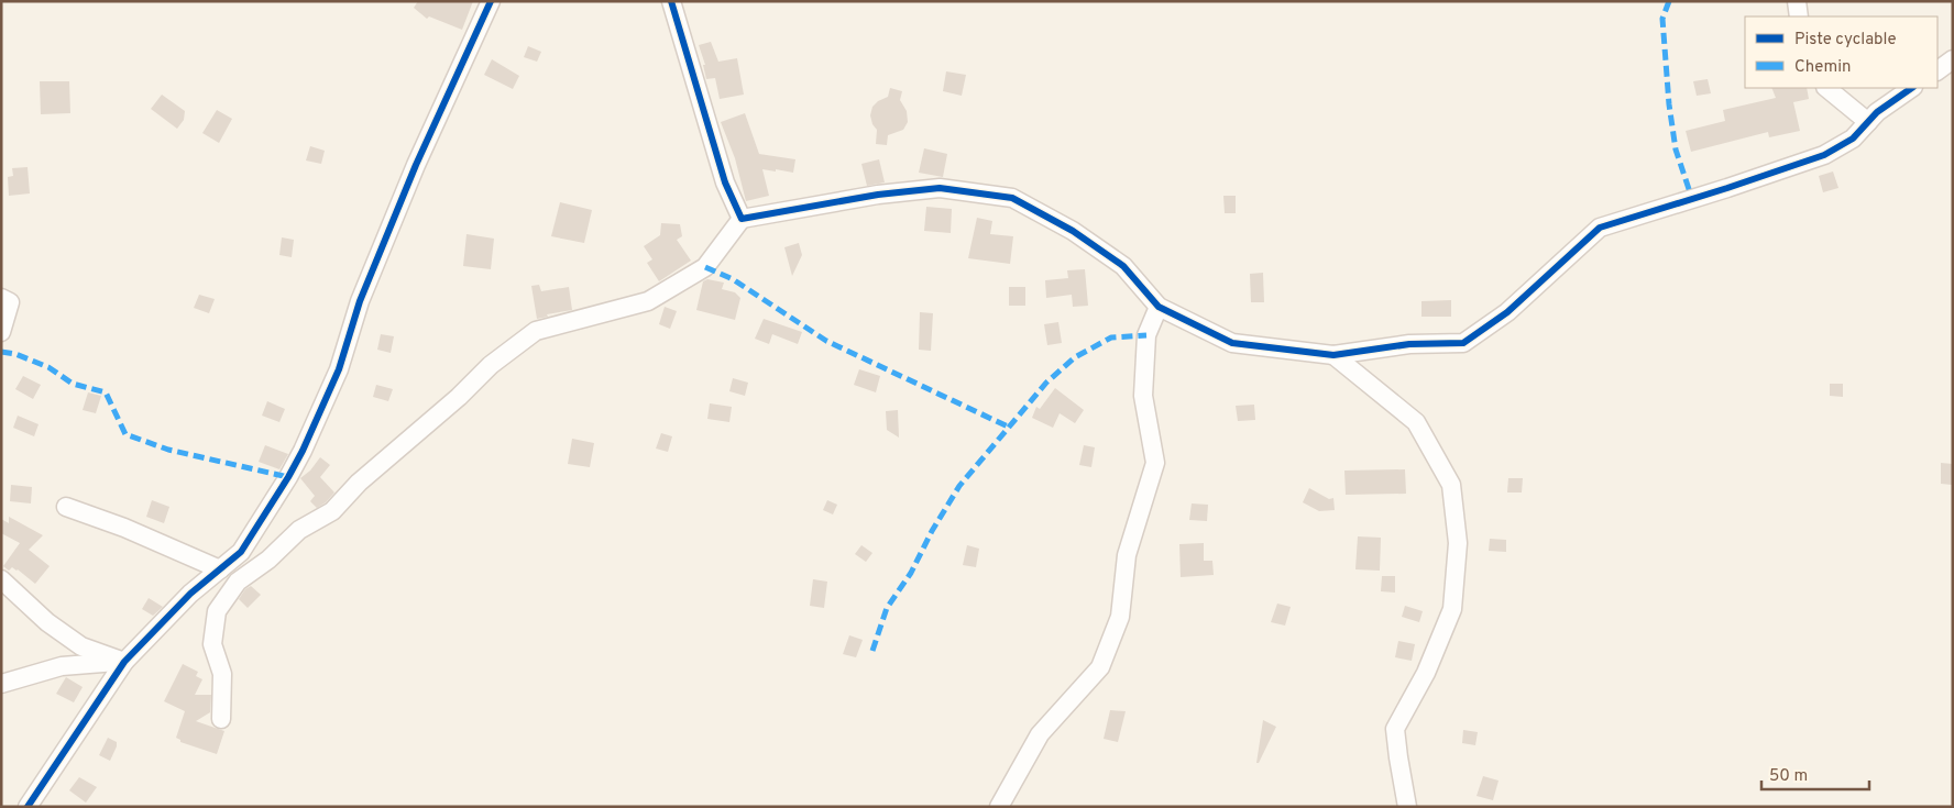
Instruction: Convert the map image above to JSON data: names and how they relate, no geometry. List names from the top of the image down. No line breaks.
{"legend":["Piste cyclable","Chemin"],"scale_bar":"50 m"}
